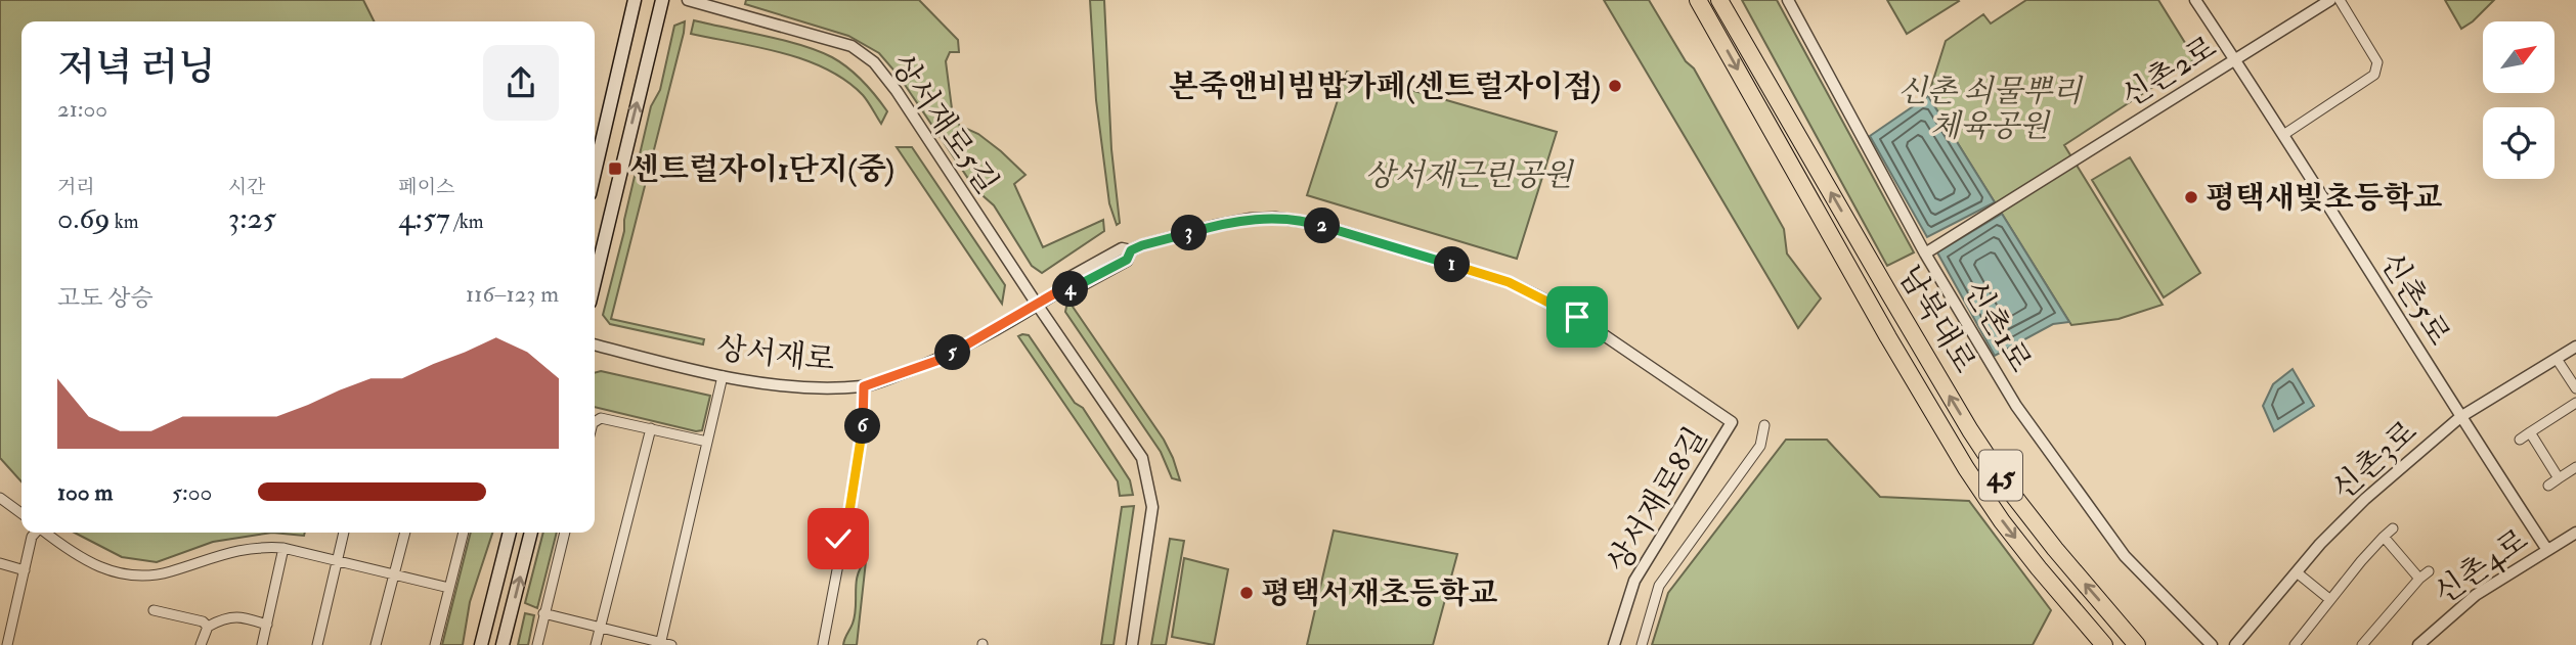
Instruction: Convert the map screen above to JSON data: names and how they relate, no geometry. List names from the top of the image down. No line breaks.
{"streets":{"highway":["남북대로","45"],"street":["신촌2로","상서재로5길","신촌5로","신촌1로","상서재로","신촌3로","상서재로8길","신촌4로"]},"crossings":[["신촌2로","신촌5로"],["신촌2로","신촌1로"],["상서재로5길","상서재로"],["신촌5로","신촌3로"],["신촌5로","신촌4로"],["상서재로","상서재로8길"]],"parks":["신촌 쇠물뿌리 체육공원","상서재근린공원"],"places":{"other":["본죽앤비빔밥카페(센트럴자이점)","평택새빛초등학교","평택서재초등학교"],"transit":["센트럴자이1단지(중)"]},"north":"top right","page":{"heading":["저녁 러닝","21:00"],"stats":[["거리","0.69 km"],["시간","3:25"],["페이스","4:57 /km"]],"pins":["2","3","1","4","5","6"],"chart":["고도 상승","116–123 m"],"list":[{"name":"100 m","note":"5:00"}]}}
